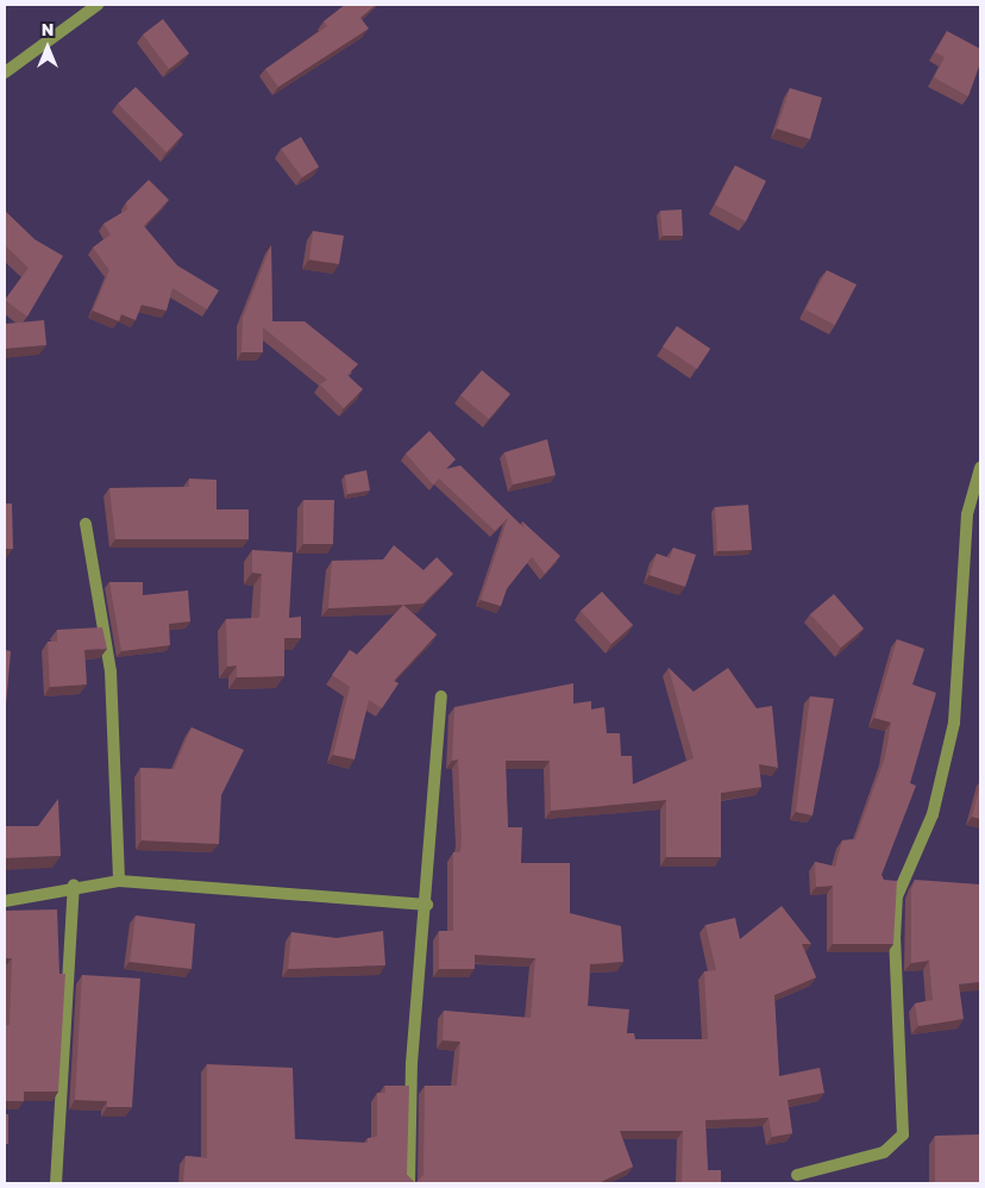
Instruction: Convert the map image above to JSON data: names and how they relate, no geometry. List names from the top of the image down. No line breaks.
{"north":"top"}
